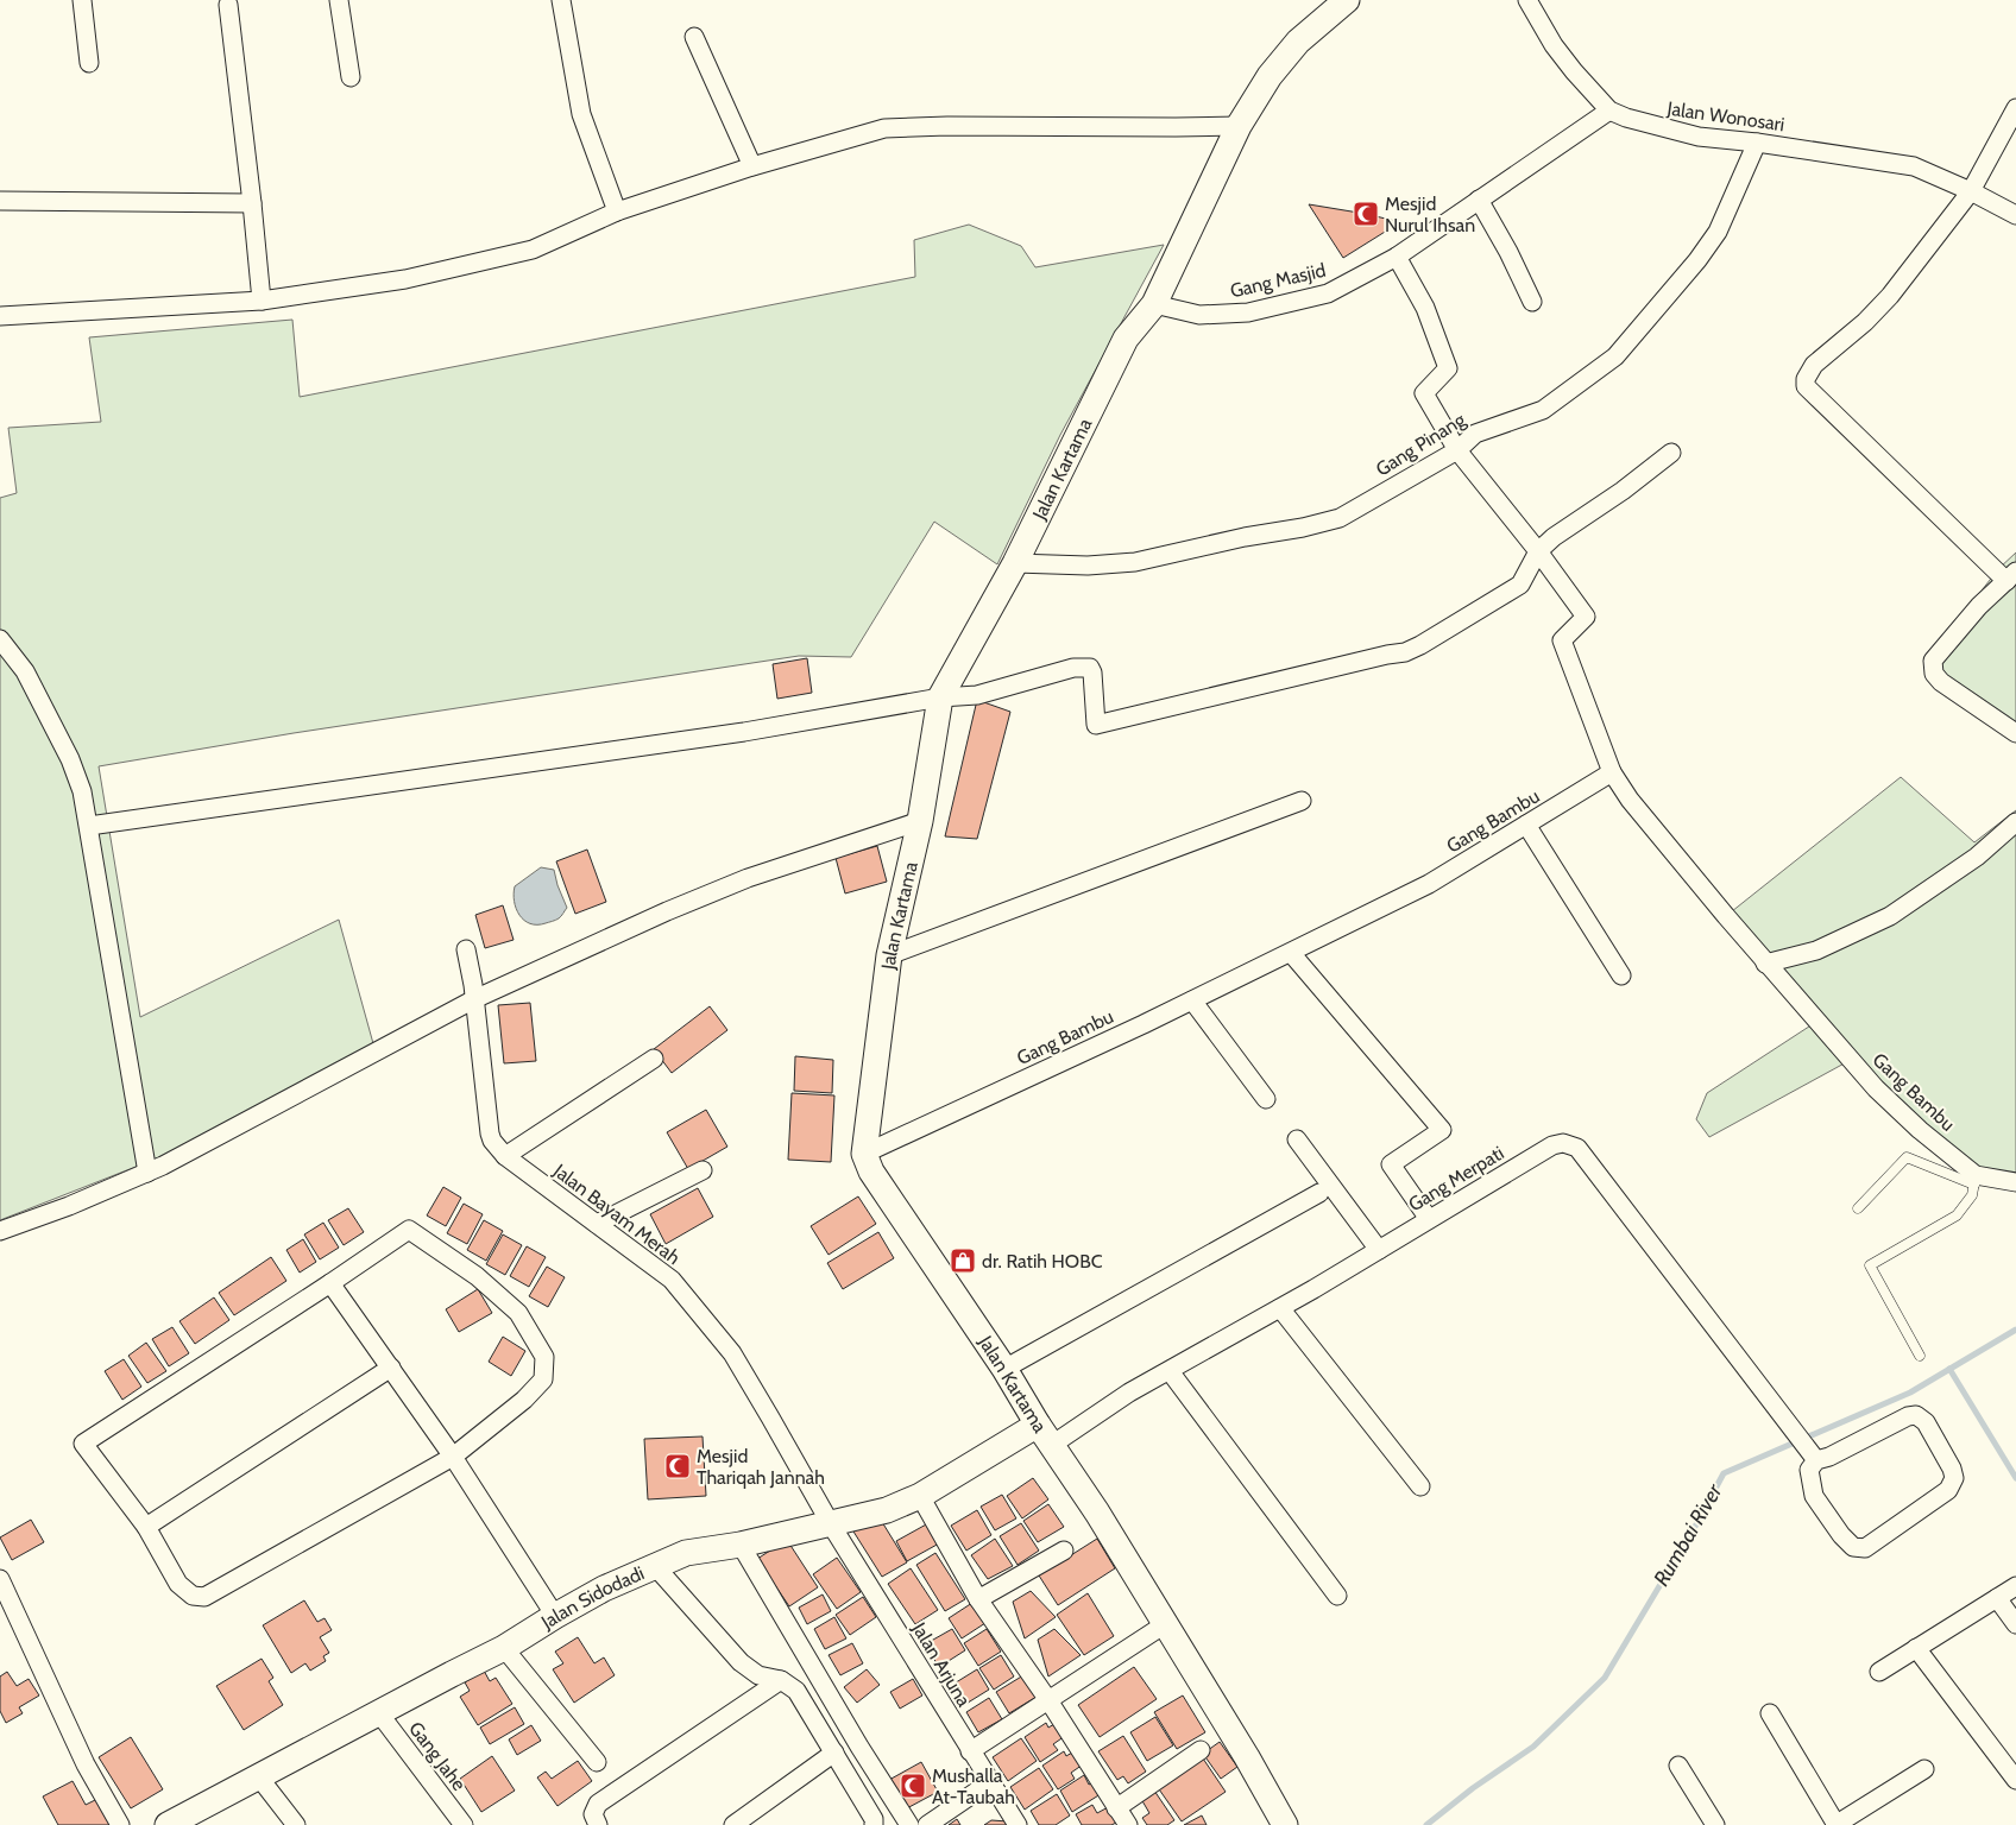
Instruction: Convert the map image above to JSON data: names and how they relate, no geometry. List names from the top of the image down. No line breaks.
{"streets":{"main road":["Jalan Kartama","Jalan Sidodadi"],"street":["Jalan Wonosari","Gang Masjid","Gang Pinang","Gang Bambu","Gang Merpati","Jalan Bayam Merah","Jalan Arjuna","Gang Jahe"]},"crossings":[["Jalan Wonosari","Gang Masjid"],["Jalan Wonosari","Gang Pinang"],["Gang Masjid","Jalan Kartama"],["Gang Pinang","Jalan Kartama"],["Jalan Kartama","Gang Bambu"],["Jalan Kartama","Gang Merpati"],["Jalan Kartama","Jalan Sidodadi"],["Jalan Bayam Merah","Jalan Sidodadi"],["Jalan Bayam Merah","Jalan Arjuna"],["Jalan Sidodadi","Jalan Arjuna"],["Jalan Sidodadi","Gang Jahe"]],"water":["Rumbai River"],"places":{"mosque":["Mesjid Nurul Ihsan","Mesjid Thariqah Jannah","Mushalla At-Taubah"],"shop":["dr. Ratih HOBC"]}}
